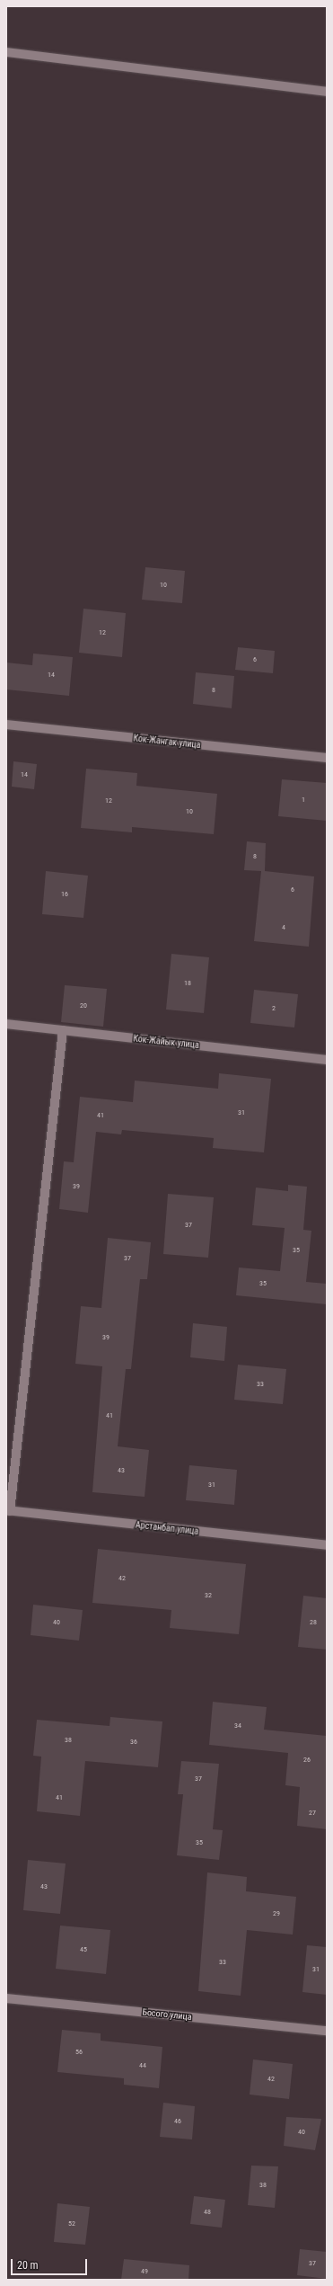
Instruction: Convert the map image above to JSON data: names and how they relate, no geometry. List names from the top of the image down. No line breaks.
{"streets":{"street":["Кок-Жангак улица","Кок-Жайык улица","Арстанбап улица","Босого улица"]},"house_numbers":["10","12","6","14","8","14","1","12","10","8","6","16","4","18","20","2","31","41","39","37","35","37","35","39","33","41","43","31","42","32","40","28","34","38","36","26","37","41","27","35","43","29","45","33","31","56","44","42","46","40","38","48","52","37","49"],"scale_bar":"20 m"}
